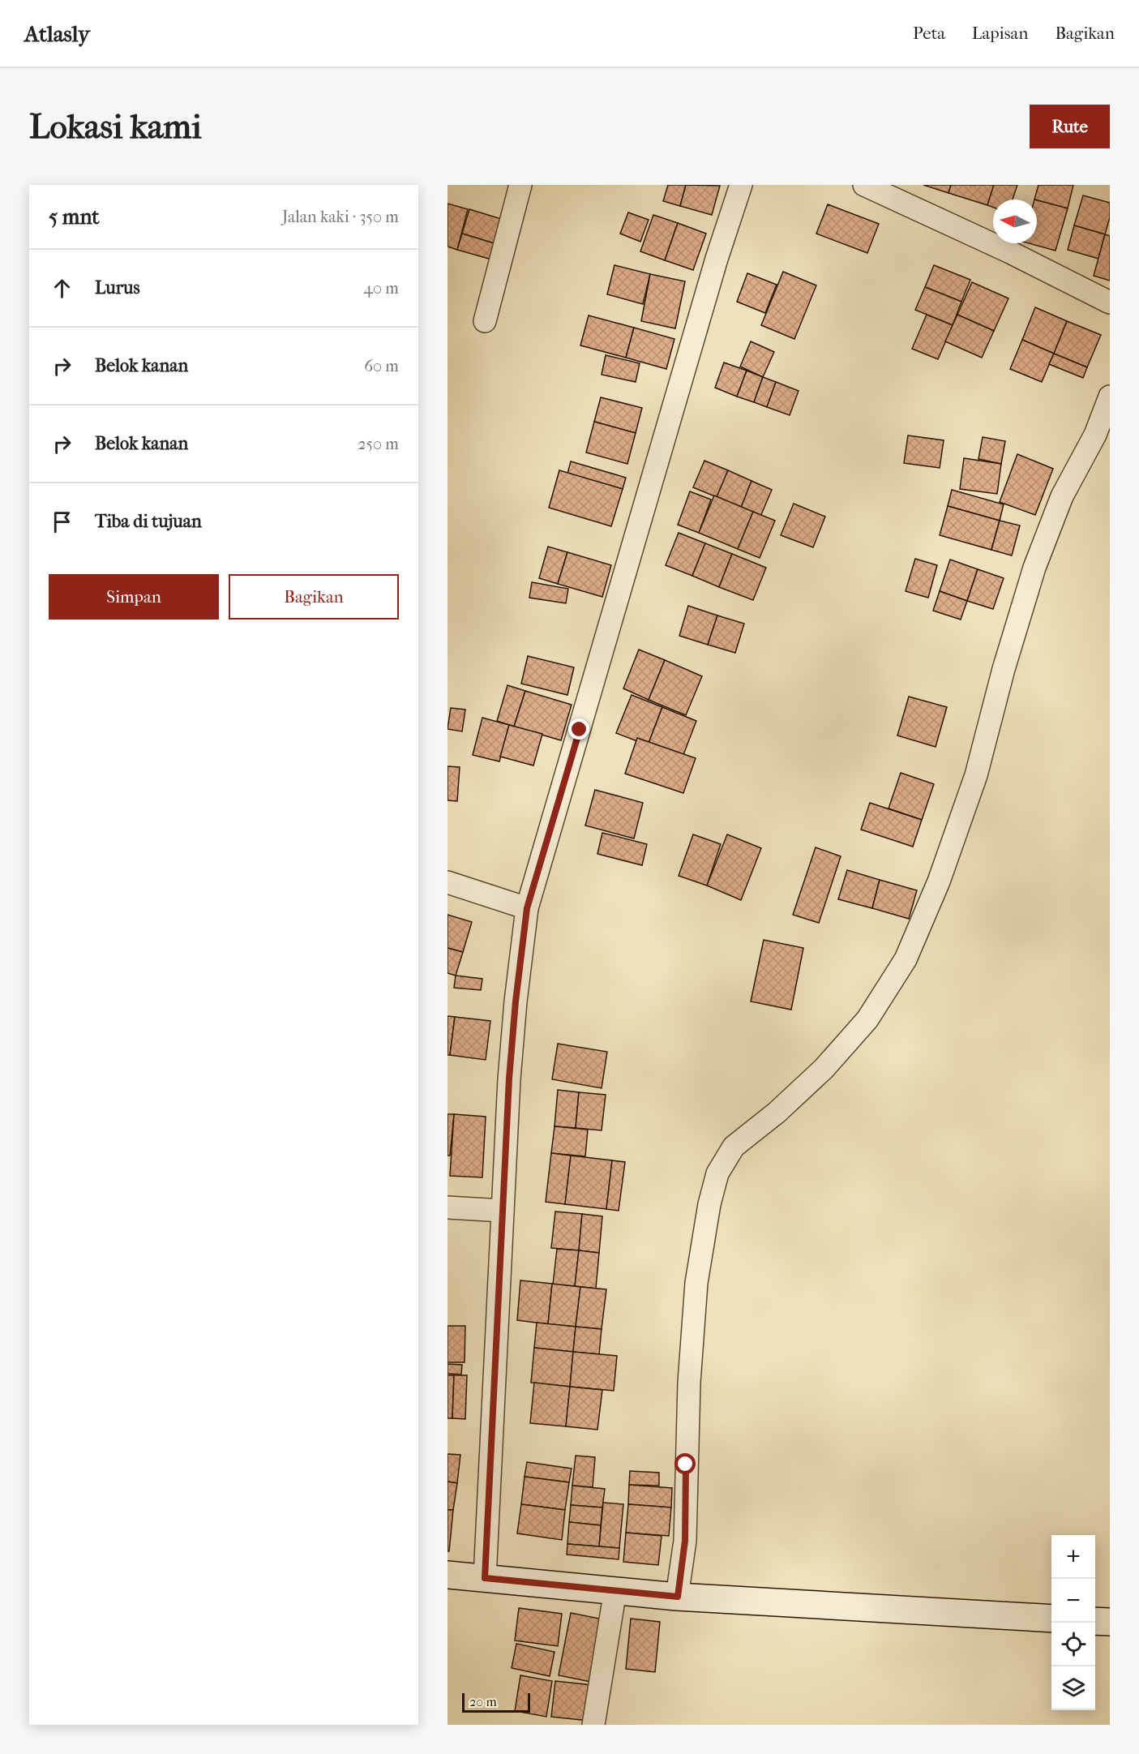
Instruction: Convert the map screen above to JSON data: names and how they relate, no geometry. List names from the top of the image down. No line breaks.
{"scale_bar":"20 m","north":"left","page":{"header":"Atlasly","nav":["Peta","Lapisan","Bagikan"],"buttons":["Rute",["Simpan","Bagikan"]],"title":"Lokasi kami","heading":["5 mnt","Jalan kaki · 350 m"],"list":[["Lurus","40 m"],["Belok kanan","60 m"],["Belok kanan","250 m"],"Tiba di tujuan"],"map_buttons":["+","−"],"scale":"20 m"}}
